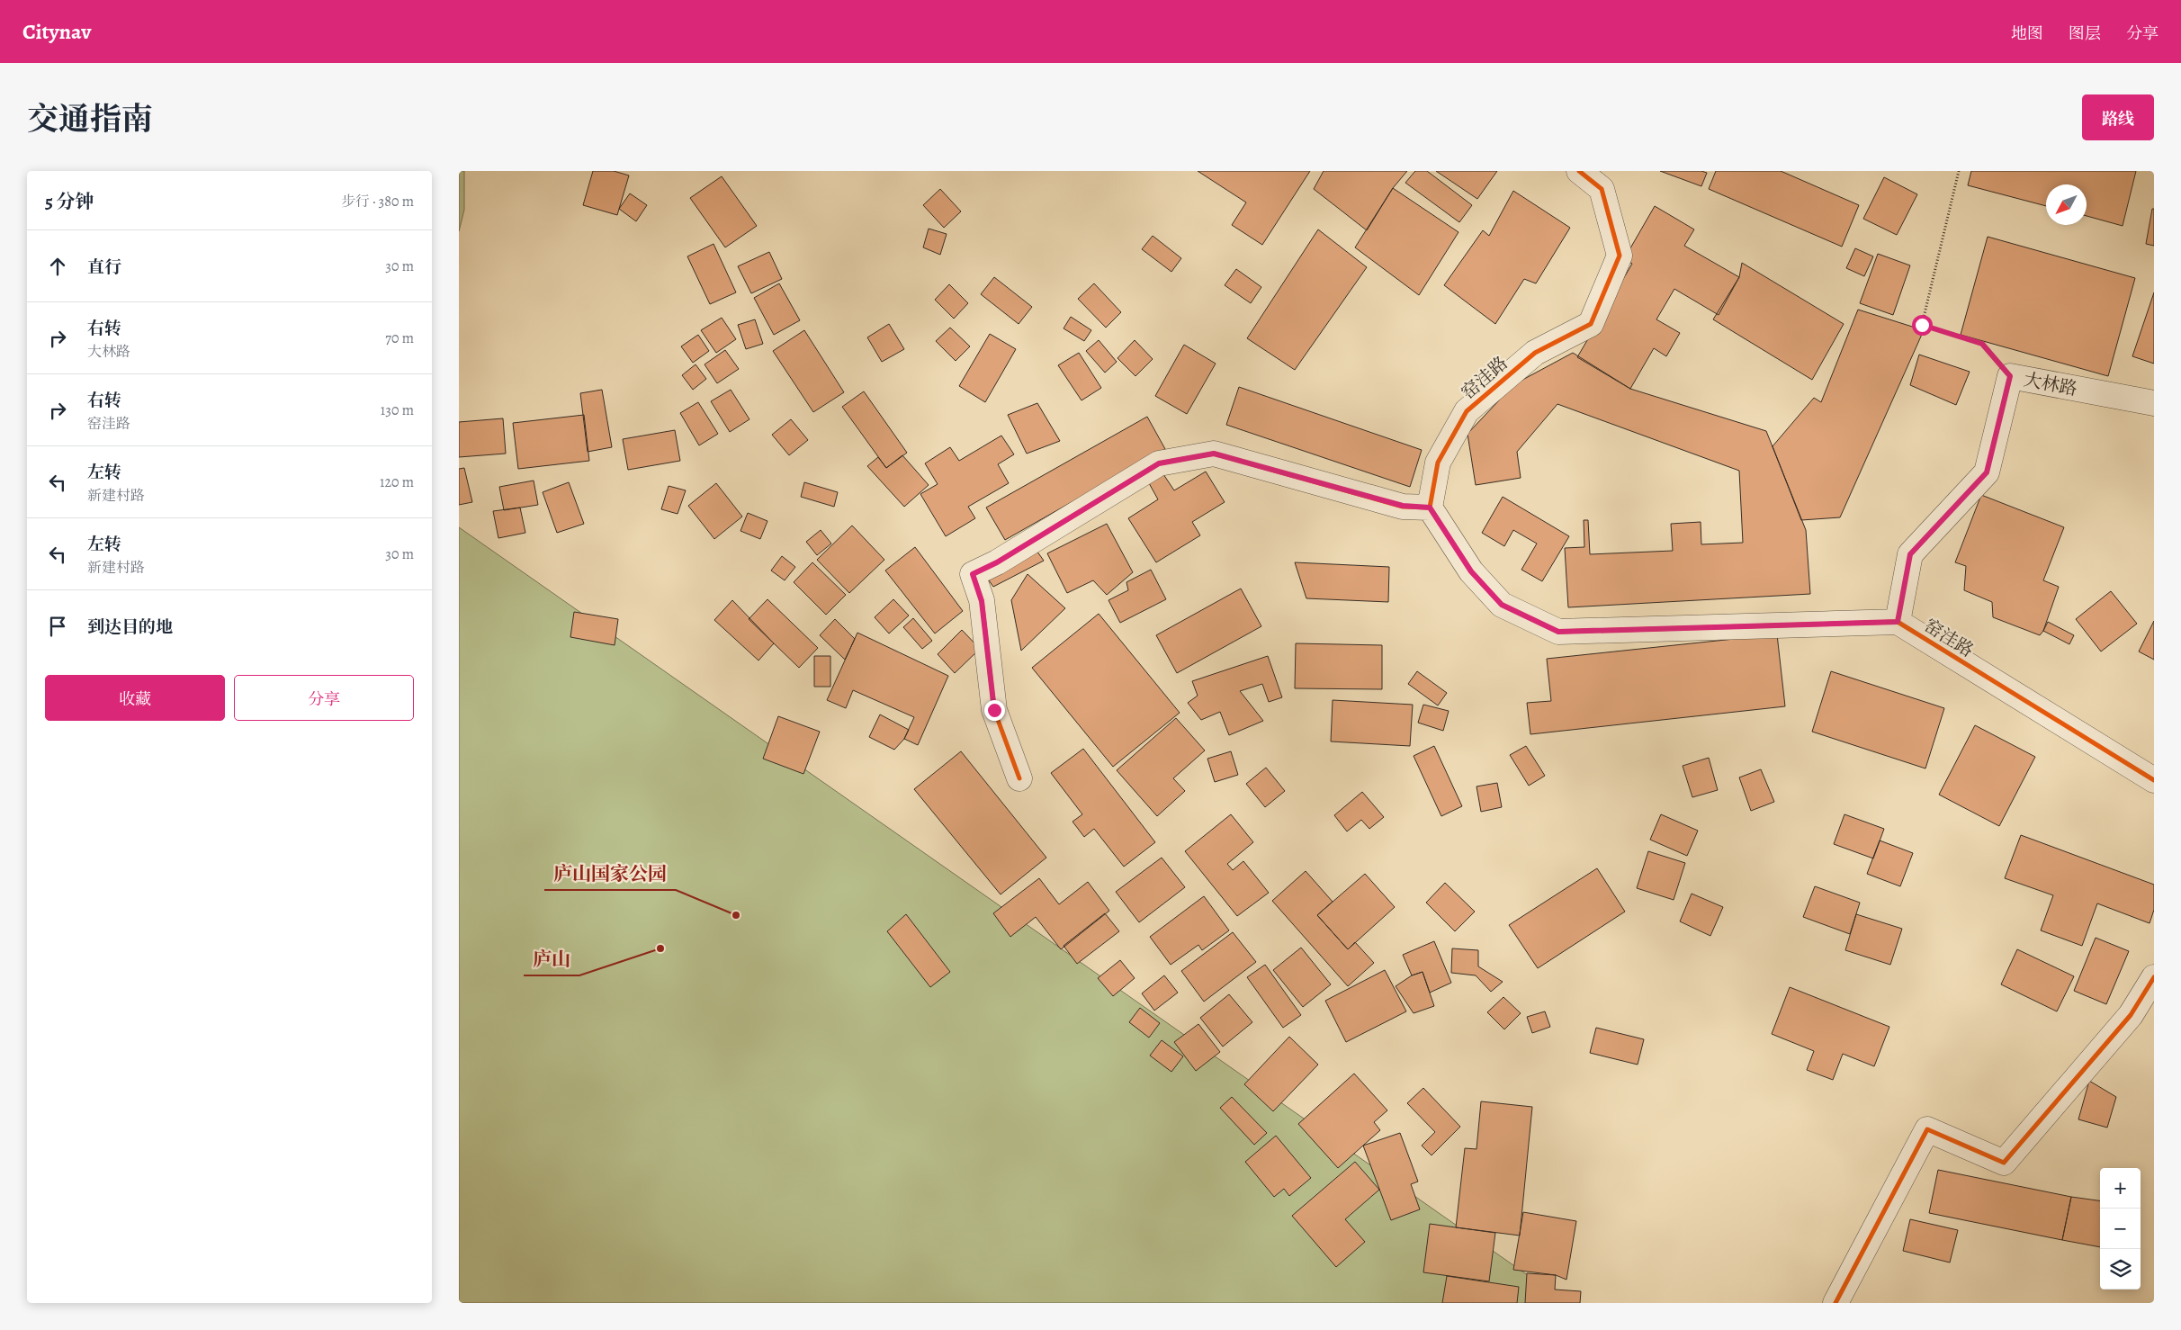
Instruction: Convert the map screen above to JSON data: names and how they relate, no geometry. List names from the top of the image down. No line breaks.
{"streets":{"street":["窑洼路","大林路"]},"crossings":[["窑洼路","大林路"]],"places":["庐山国家公园","庐山"],"north":"bottom left","page":{"header":"Citynav","nav":["地图","图层","分享"],"title":"交通指南","buttons":["路线",["收藏","分享"]],"heading":["5 分钟","步行 · 380 m"],"list":[["直行","30 m"],["右转","大林路","70 m"],["右转","窑洼路","130 m"],["左转","新建村路","120 m"],["左转","新建村路","30 m"],"到达目的地"],"map_buttons":["+","−"]}}
